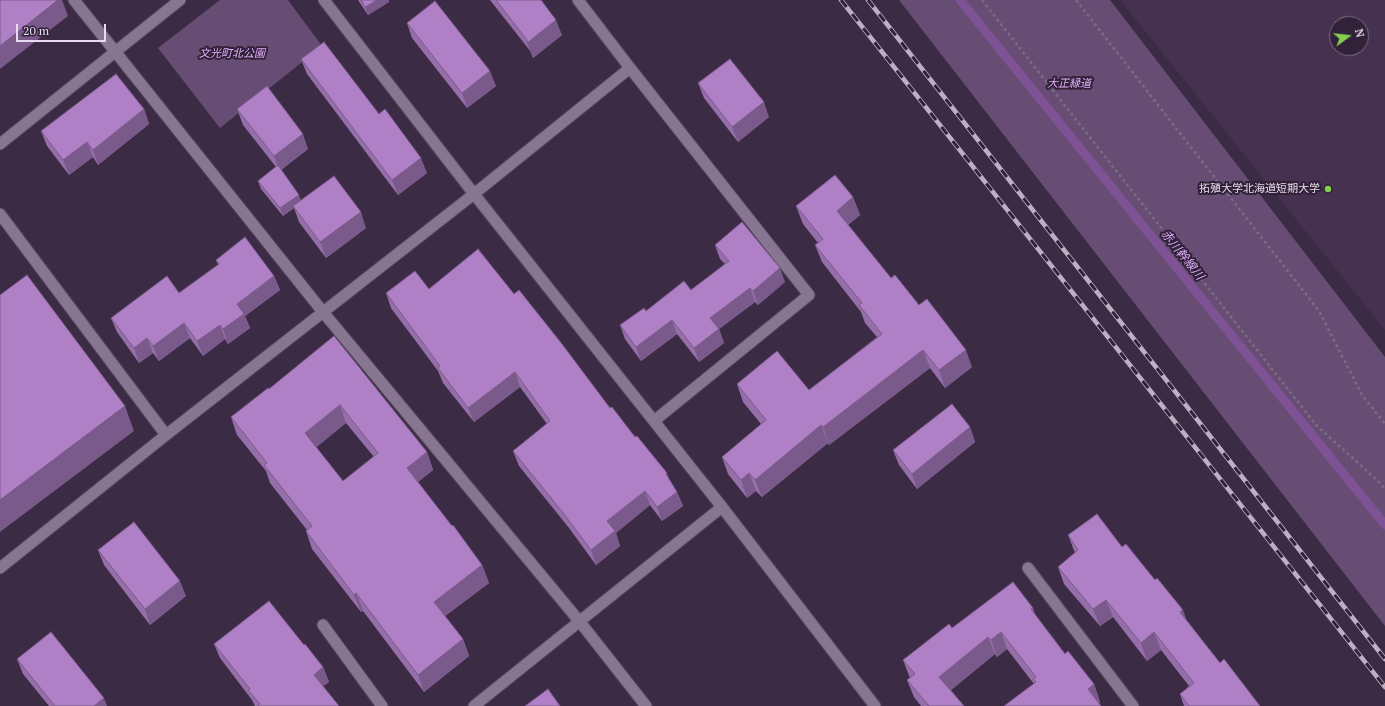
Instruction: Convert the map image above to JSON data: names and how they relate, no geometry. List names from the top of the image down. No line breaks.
{"water":["赤川幹線川"],"parks":["文光町北公園","大正緑道"],"places":["拓殖大学北海道短期大学"],"scale_bar":"20 m","north":"right"}
